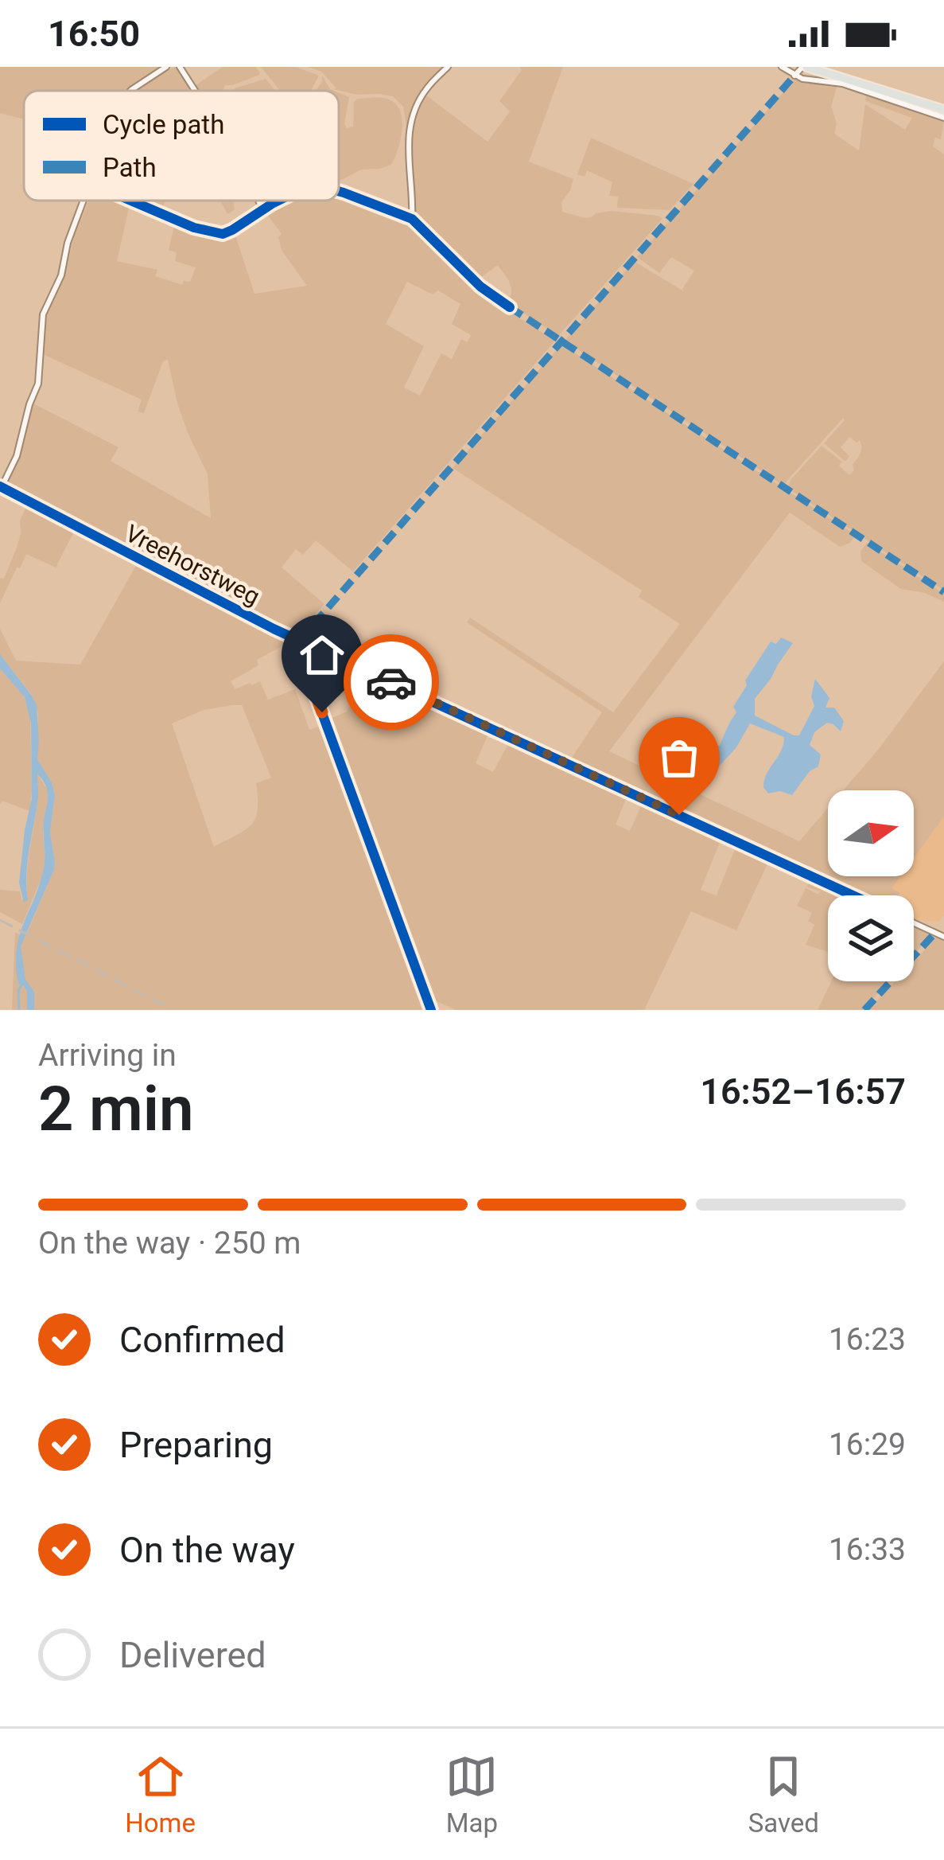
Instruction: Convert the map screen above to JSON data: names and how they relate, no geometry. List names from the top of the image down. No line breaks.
{"streets":{"street":["Vreehorstweg"]},"legend":["Cycle path","Path"],"north":"right","page":{"status":"16:50","heading":["2 min","Arriving in","16:52–16:57"],"bar":"On the way · 250 m","list":[["Confirmed","16:23"],["Preparing","16:29"],["On the way","16:33"],"Delivered"],"tabs":["Home","Map","Saved"]}}
